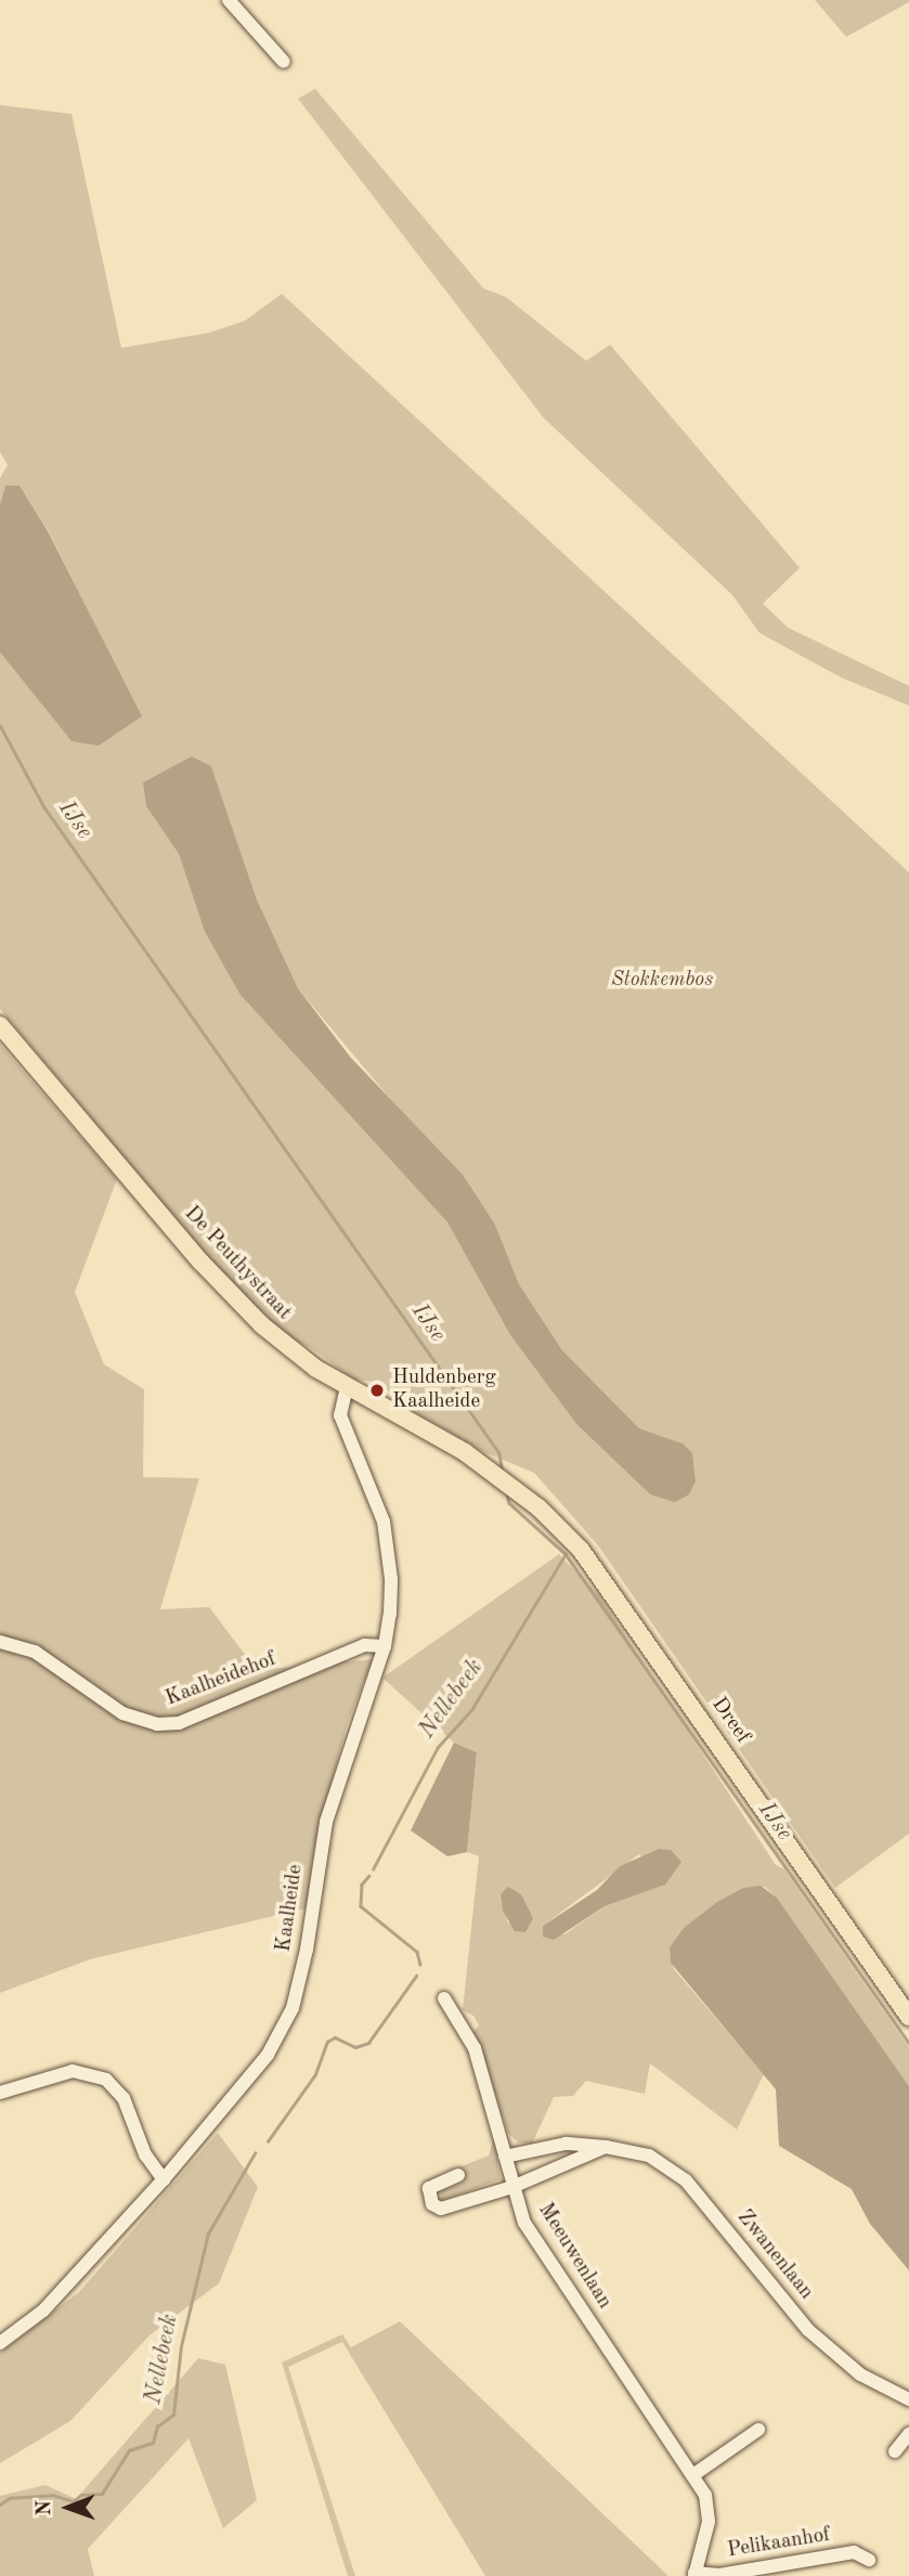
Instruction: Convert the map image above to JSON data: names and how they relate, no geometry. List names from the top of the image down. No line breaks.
{"streets":{"main road":["De Peuthystraat","Dreef"],"street":["Kaalheidehof","Kaalheide","Zwanenlaan","Meeuwenlaan","Pelikaanhof"]},"crossings":[["De Peuthystraat","Dreef"],["De Peuthystraat","Kaalheide"],["Kaalheidehof","Kaalheide"],["Zwanenlaan","Meeuwenlaan"],["Meeuwenlaan","Pelikaanhof"]],"water":["IJse","Nellebeek"],"parks":["Stokkembos"],"places":["Huldenberg Kaalheide"],"north":"left"}
